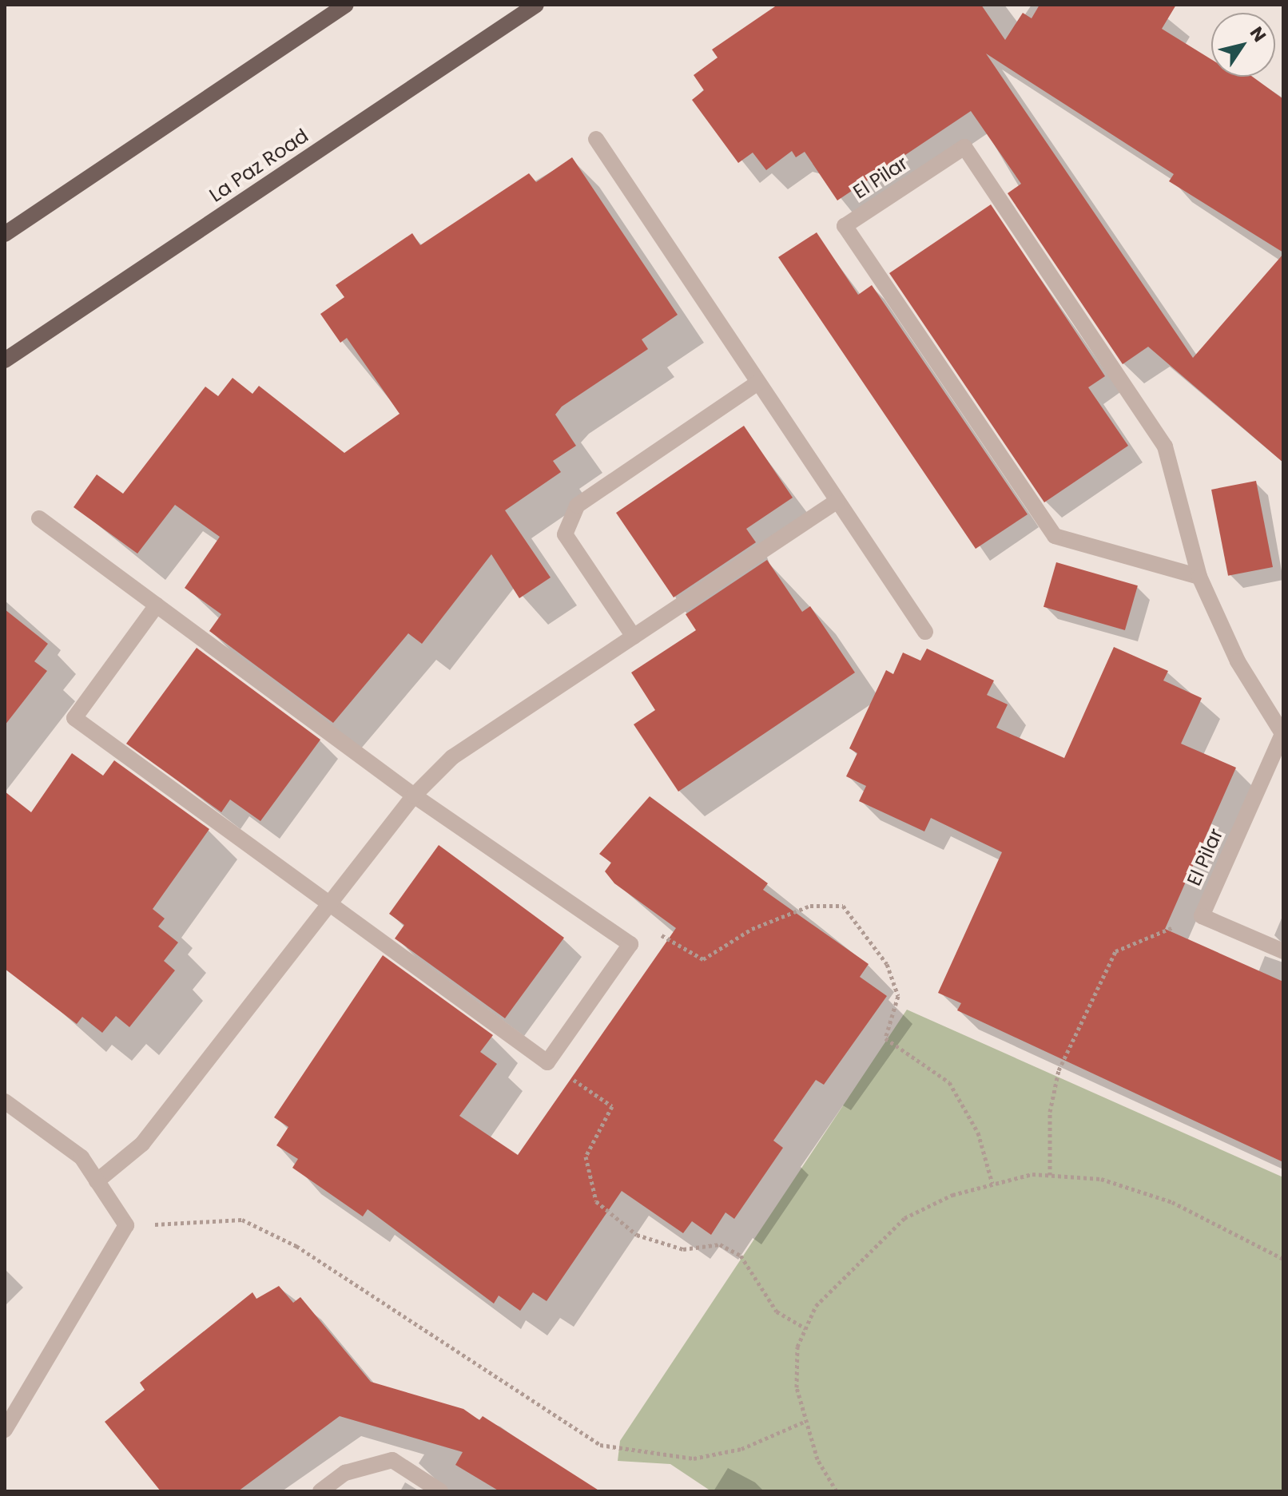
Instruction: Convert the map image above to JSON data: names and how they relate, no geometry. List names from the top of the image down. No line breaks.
{"streets":{"main road":["La Paz Road"],"street":["El Pilar"]},"north":"top right"}
